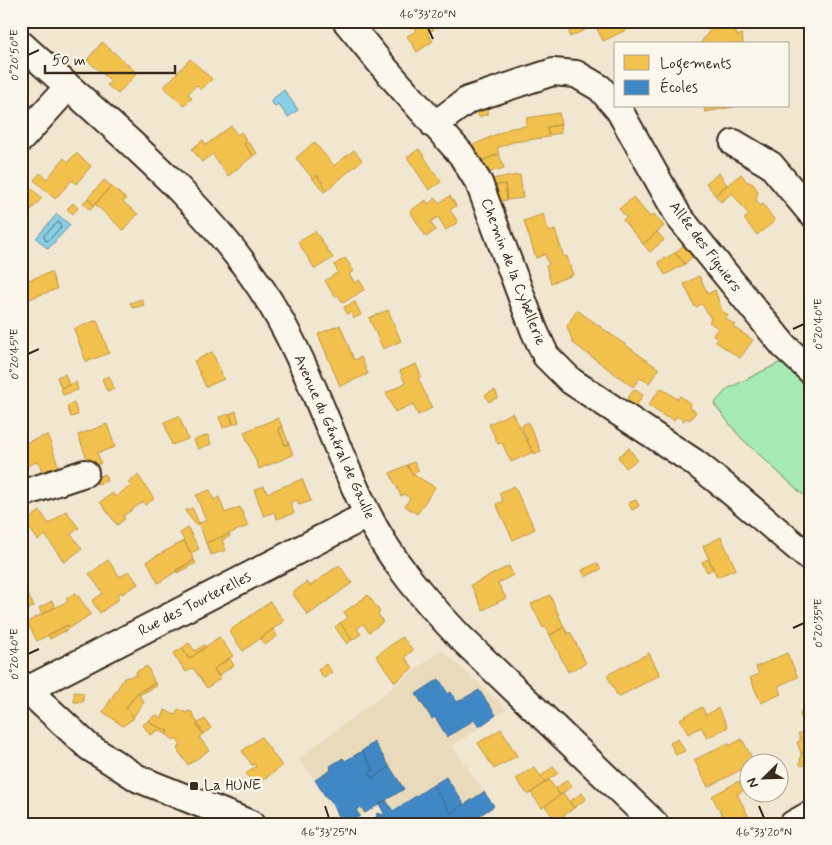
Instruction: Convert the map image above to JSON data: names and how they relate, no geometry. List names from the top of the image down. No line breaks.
{"streets":{"street":["Allée des Figuiers","Chemin de la Cybellerie","Avenue du Général de Gaulle","Rue des Tourterelles"]},"crossings":[["Allée des Figuiers","Chemin de la Cybellerie"],["Avenue du Général de Gaulle","Rue des Tourterelles"]],"places":{"transit":["La HUNE"]},"legend":["Logements","Écoles"],"scale_bar":"50 m","north":"bottom left","coordinates":["46°33'20\"N","0°20'50\"E","0°20'40\"E","0°20'45\"E","0°20'35\"E","46°33'25\"N"]}
